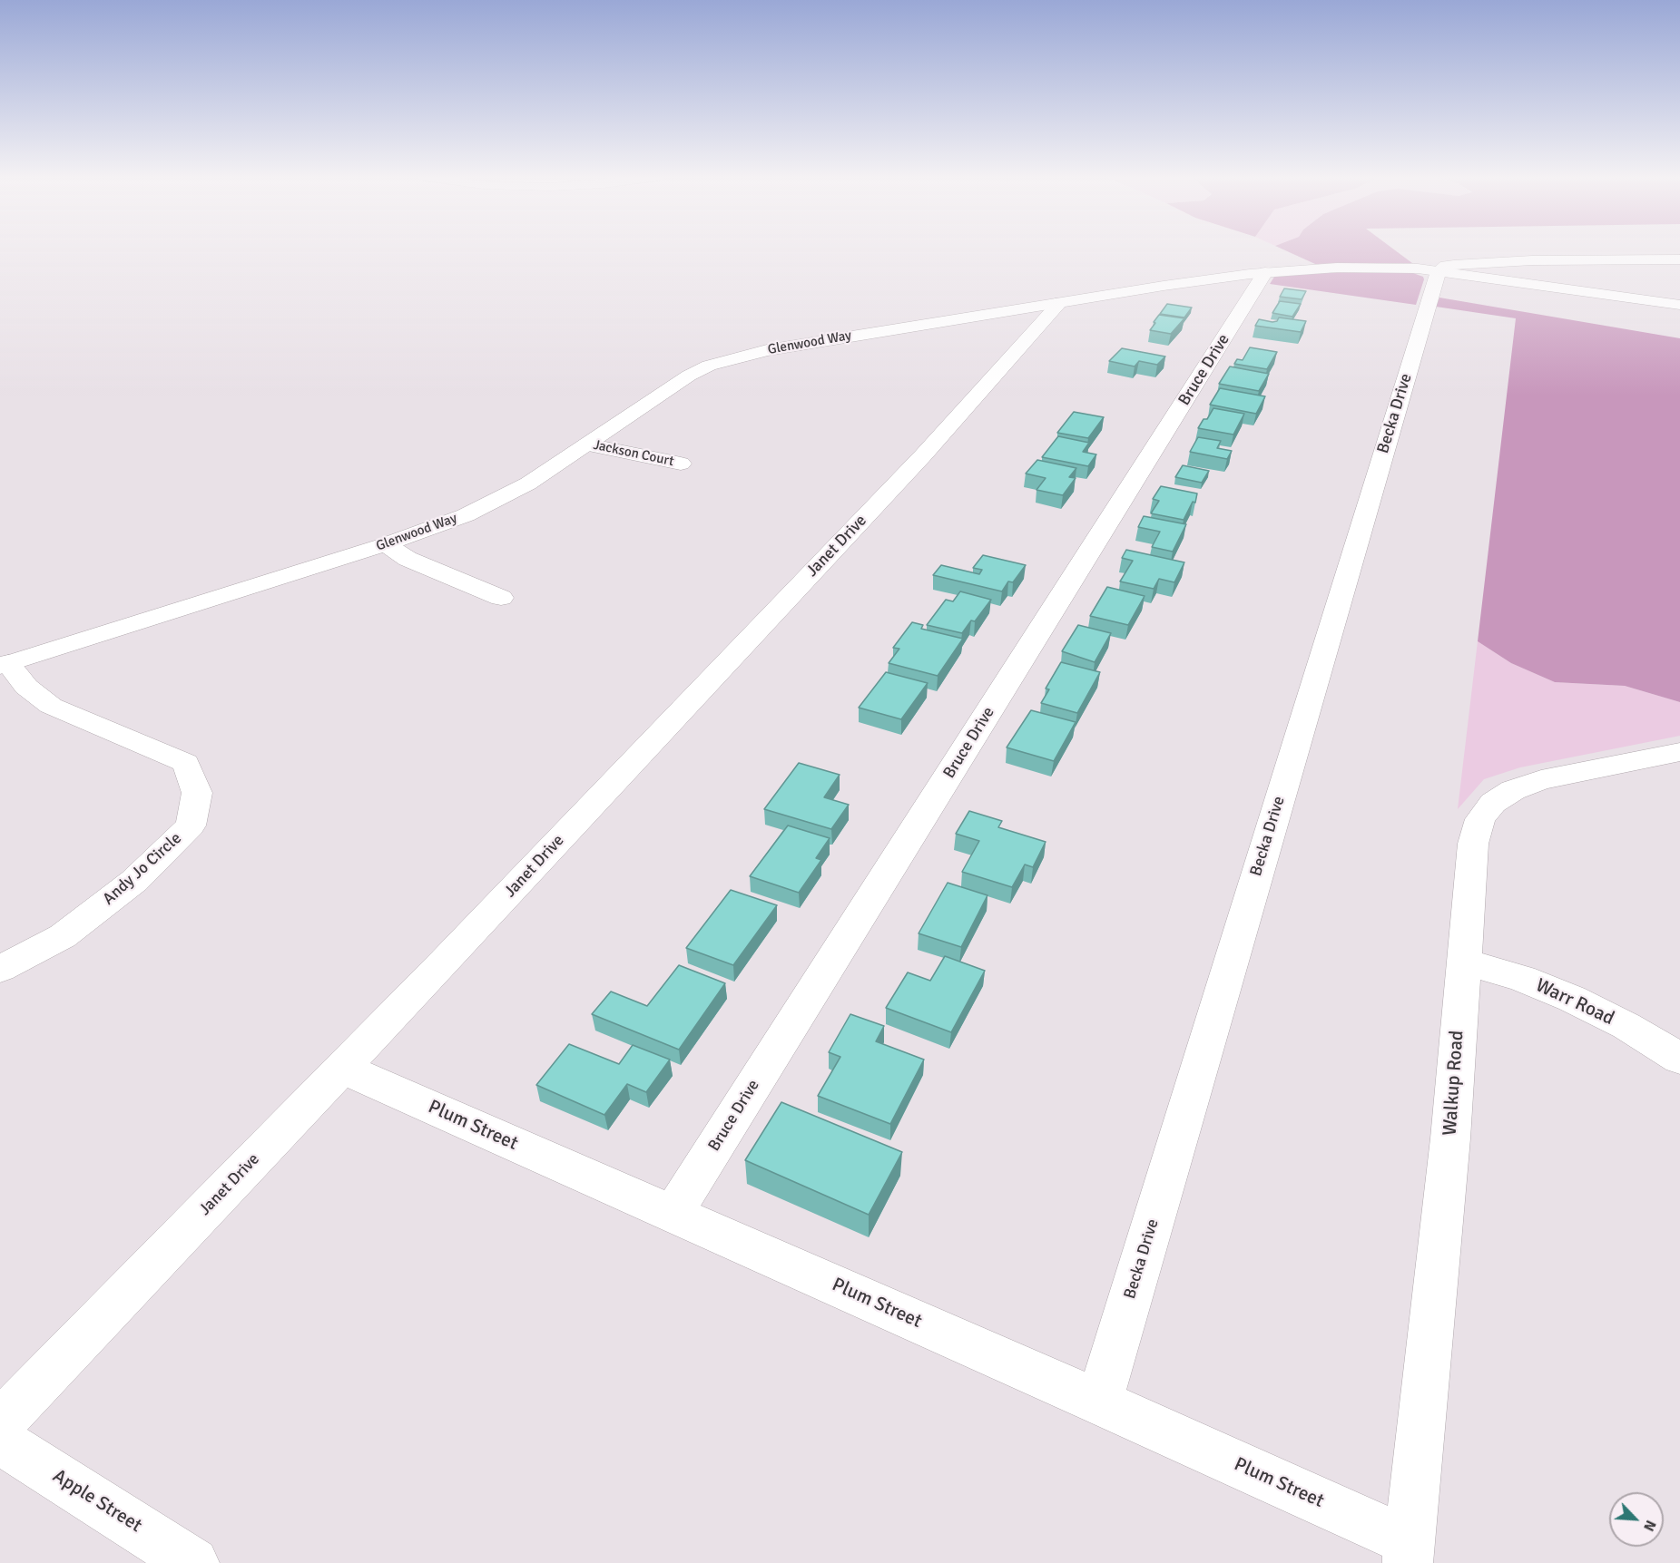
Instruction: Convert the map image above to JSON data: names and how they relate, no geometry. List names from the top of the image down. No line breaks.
{"streets":{"street":["Glenwood Way","Bruce Drive","Becka Drive","Jackson Court","Janet Drive","Andy Jo Circle","Warr Road","Walkup Road","Plum Street","Apple Street"]},"crossings":[["Glenwood Way","Bruce Drive"],["Glenwood Way","Becka Drive"],["Glenwood Way","Jackson Court"],["Glenwood Way","Janet Drive"],["Glenwood Way","Andy Jo Circle"],["Bruce Drive","Plum Street"],["Becka Drive","Plum Street"],["Janet Drive","Plum Street"],["Warr Road","Walkup Road"],["Walkup Road","Plum Street"]],"north":"bottom right"}
